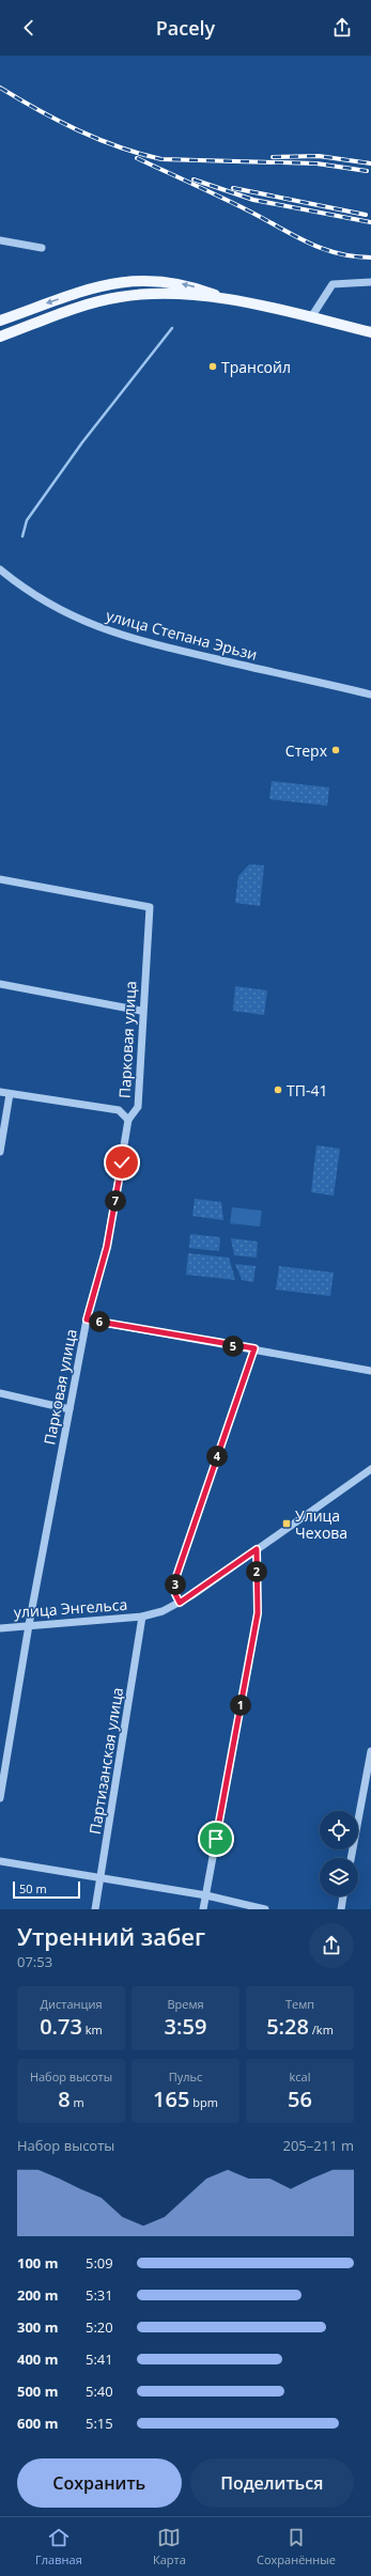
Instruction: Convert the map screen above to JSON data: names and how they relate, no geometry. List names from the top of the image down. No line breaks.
{"streets":{"street":["улица Степана Эрьзи","Парковая улица","улица Энгельса","Партизанская улица"]},"crossings":[["Парковая улица","улица Энгельса"],["улица Энгельса","Партизанская улица"]],"places":{"other":["Трансойл","Стерх","ТП-41"],"transit":["Улица Чехова"]},"scale_bar":"50 m","page":{"header":"Pacely","pins":["7","6","5","4","2","3","1"],"scale":"50 m","heading":["Утренний забег","07:53"],"stats":[["Дистанция","0.73 km"],["Время","3:59"],["Темп","5:28 /km"],["Набор высоты","8 m"],["Пульс","165 bpm"],["kcal","56"]],"chart":["Набор высоты","205–211 m"],"list":[{"name":"100 m","note":"5:09"},{"name":"200 m","note":"5:31"},{"name":"300 m","note":"5:20"},{"name":"400 m","note":"5:41"},{"name":"500 m","note":"5:40"},{"name":"600 m","note":"5:15"}],"buttons":["Сохранить","Поделиться"],"tabs":["Главная","Карта","Сохранённые"]}}
